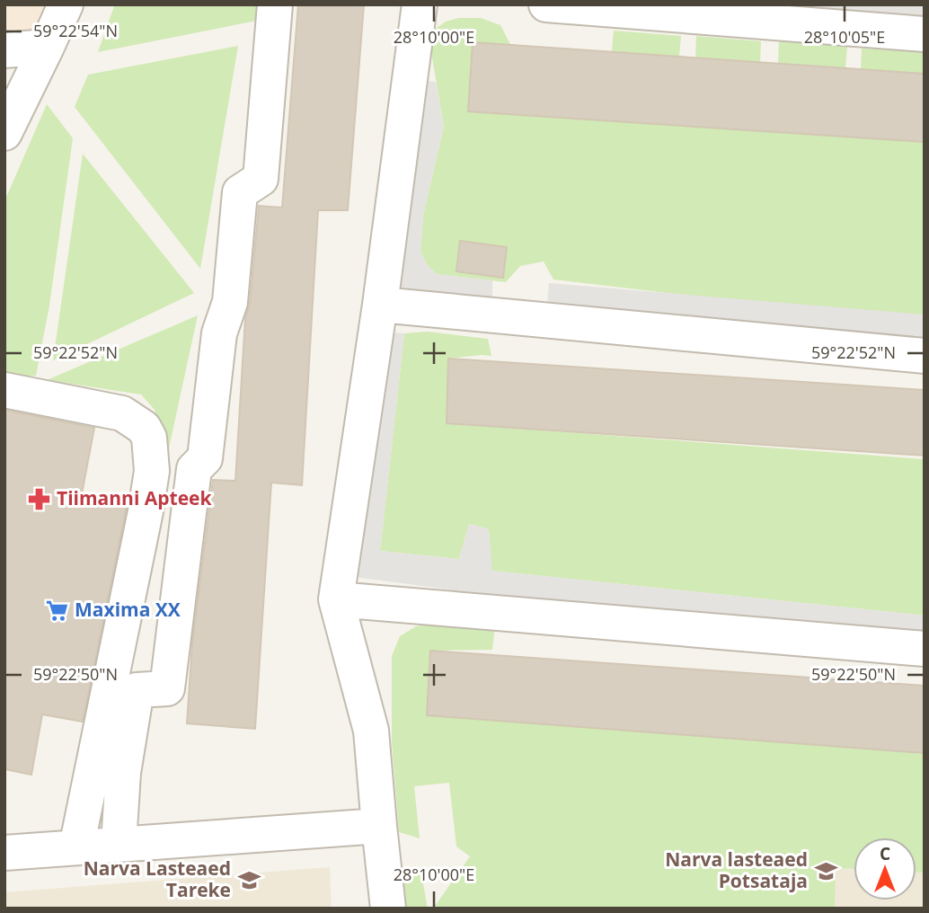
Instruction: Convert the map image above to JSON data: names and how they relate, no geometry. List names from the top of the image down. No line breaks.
{"places":{"pharmacy":["Tiimanni Apteek"],"supermarket":["Maxima XX"],"school or university":["Narva lasteaed Potsataja","Narva Lasteaed Tareke"]},"north":"top","coordinates":["59°22'54\"N","28°10'00\"E","28°10'05\"E","59°22'52\"N","59°22'50\"N"]}
